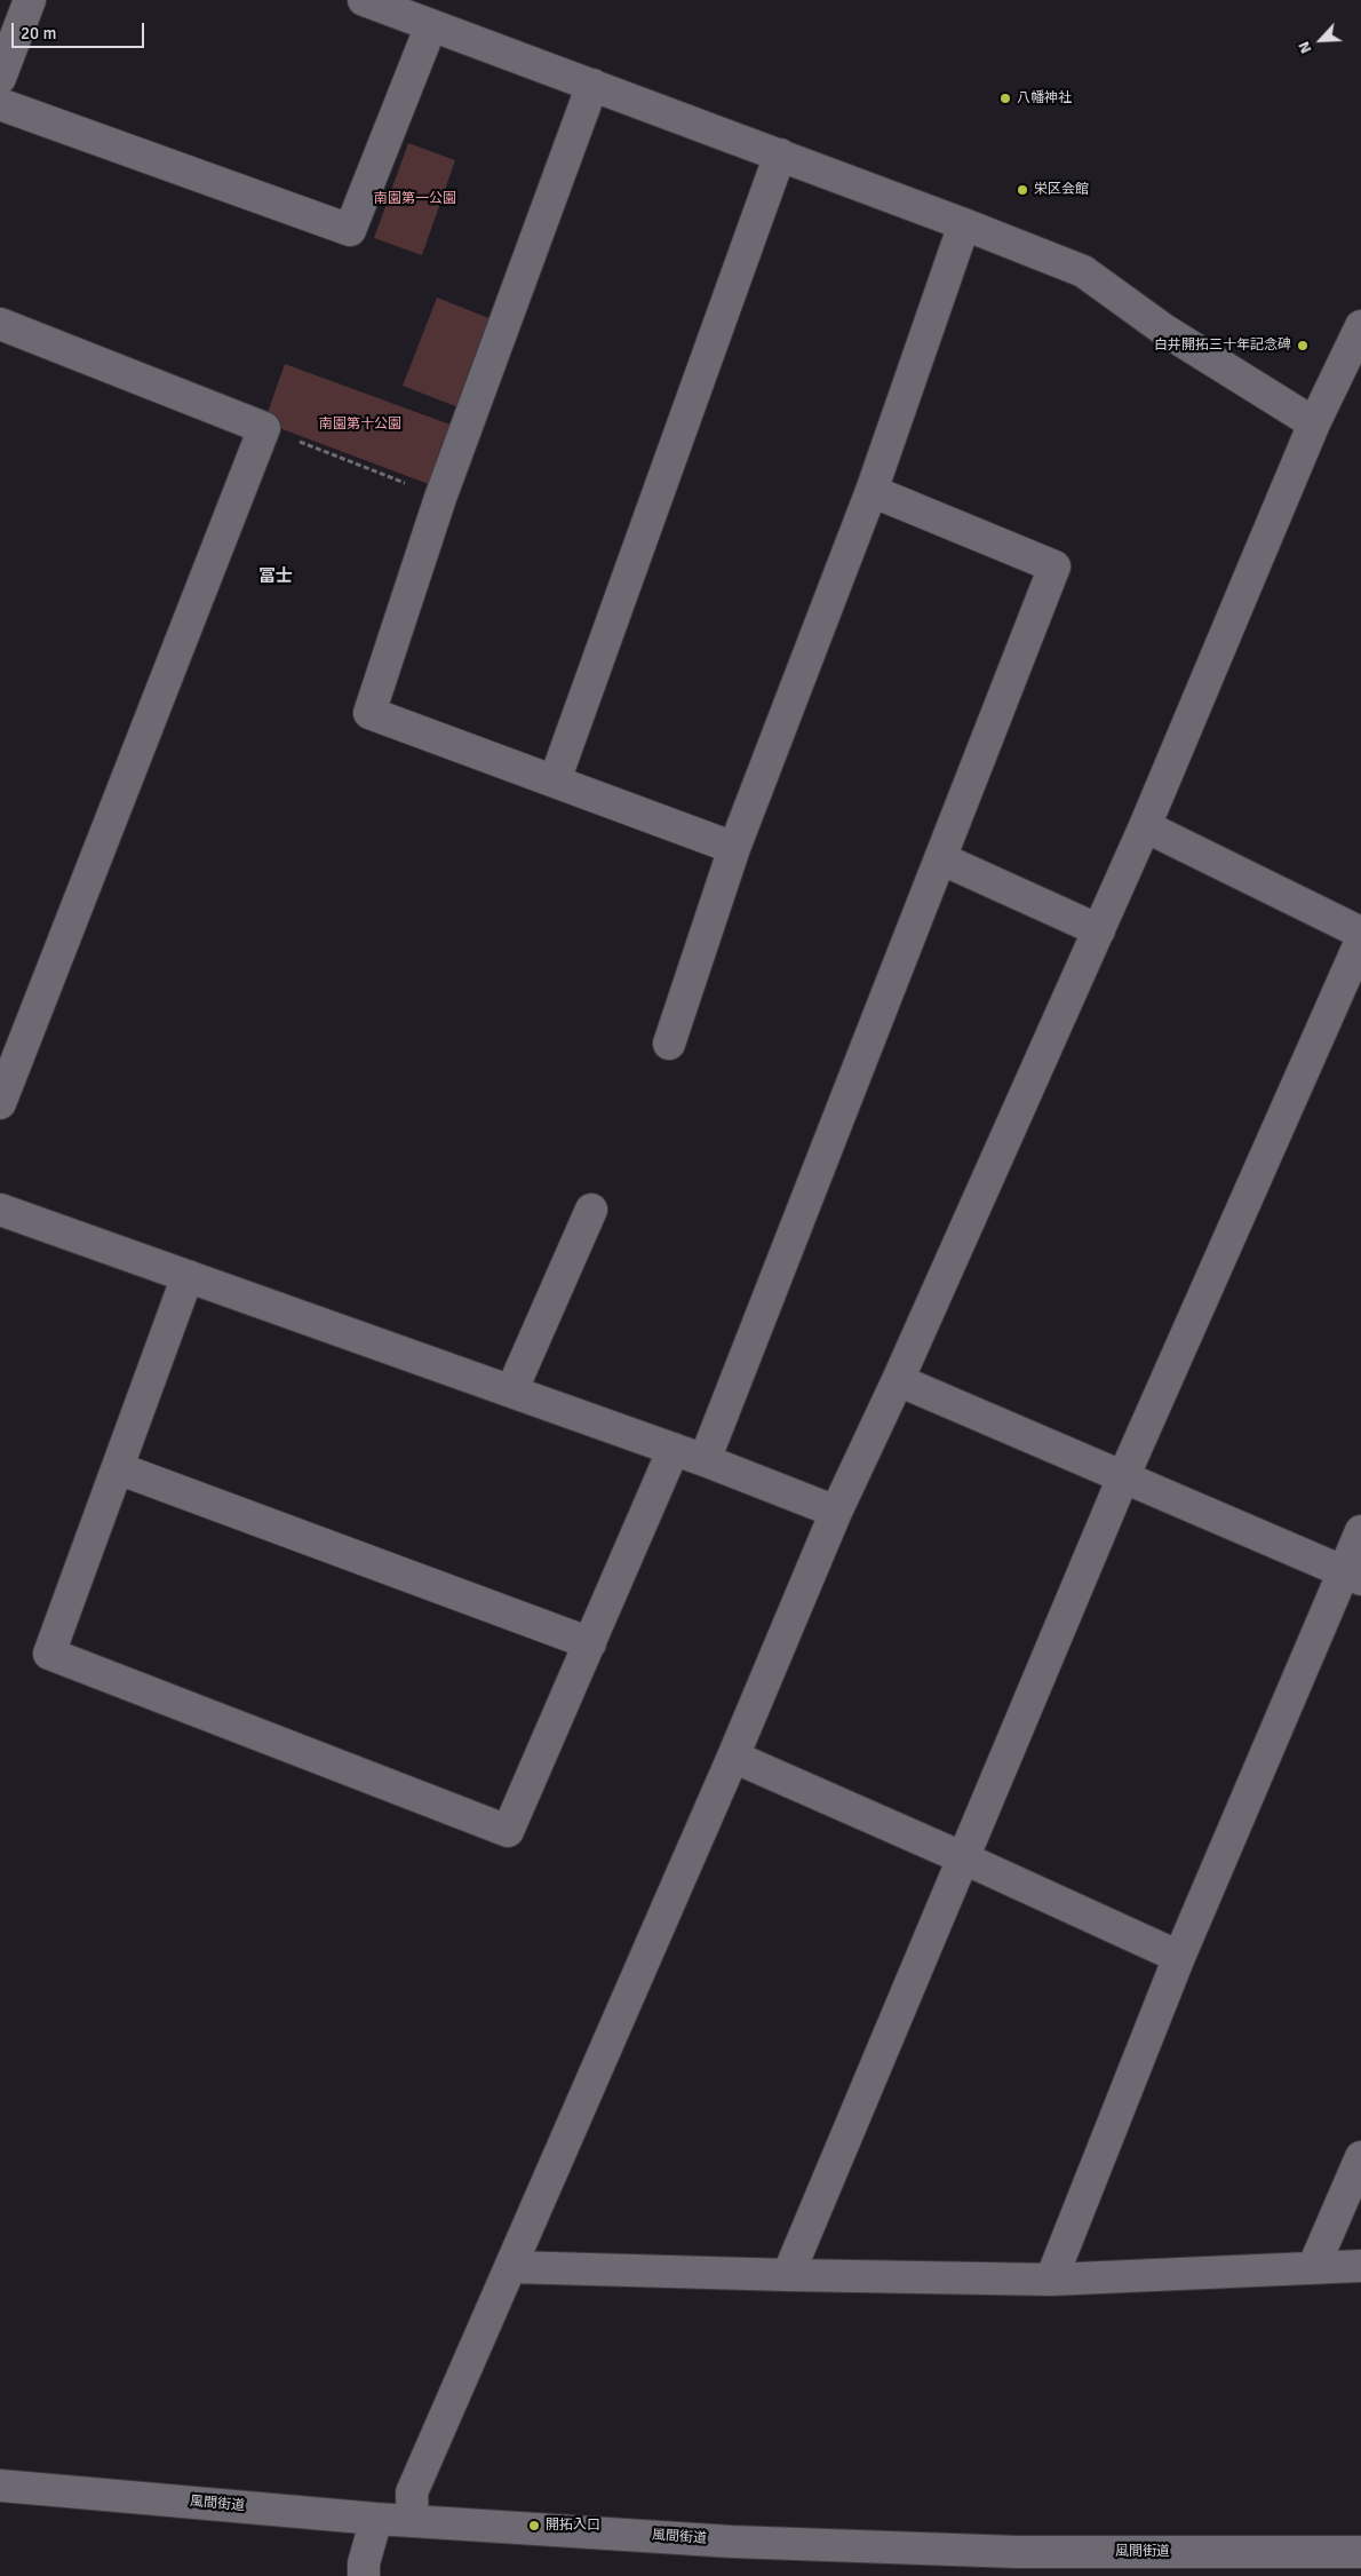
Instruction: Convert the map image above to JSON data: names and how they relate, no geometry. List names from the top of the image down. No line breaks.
{"streets":{"street":["風間街道"]},"districts":["冨士"],"parks":["南園第一公園","南園第十公園"],"places":["八幡神社","栄区会館","白井開拓三十年記念碑","開拓入口"],"scale_bar":"20 m","north":"bottom left"}
